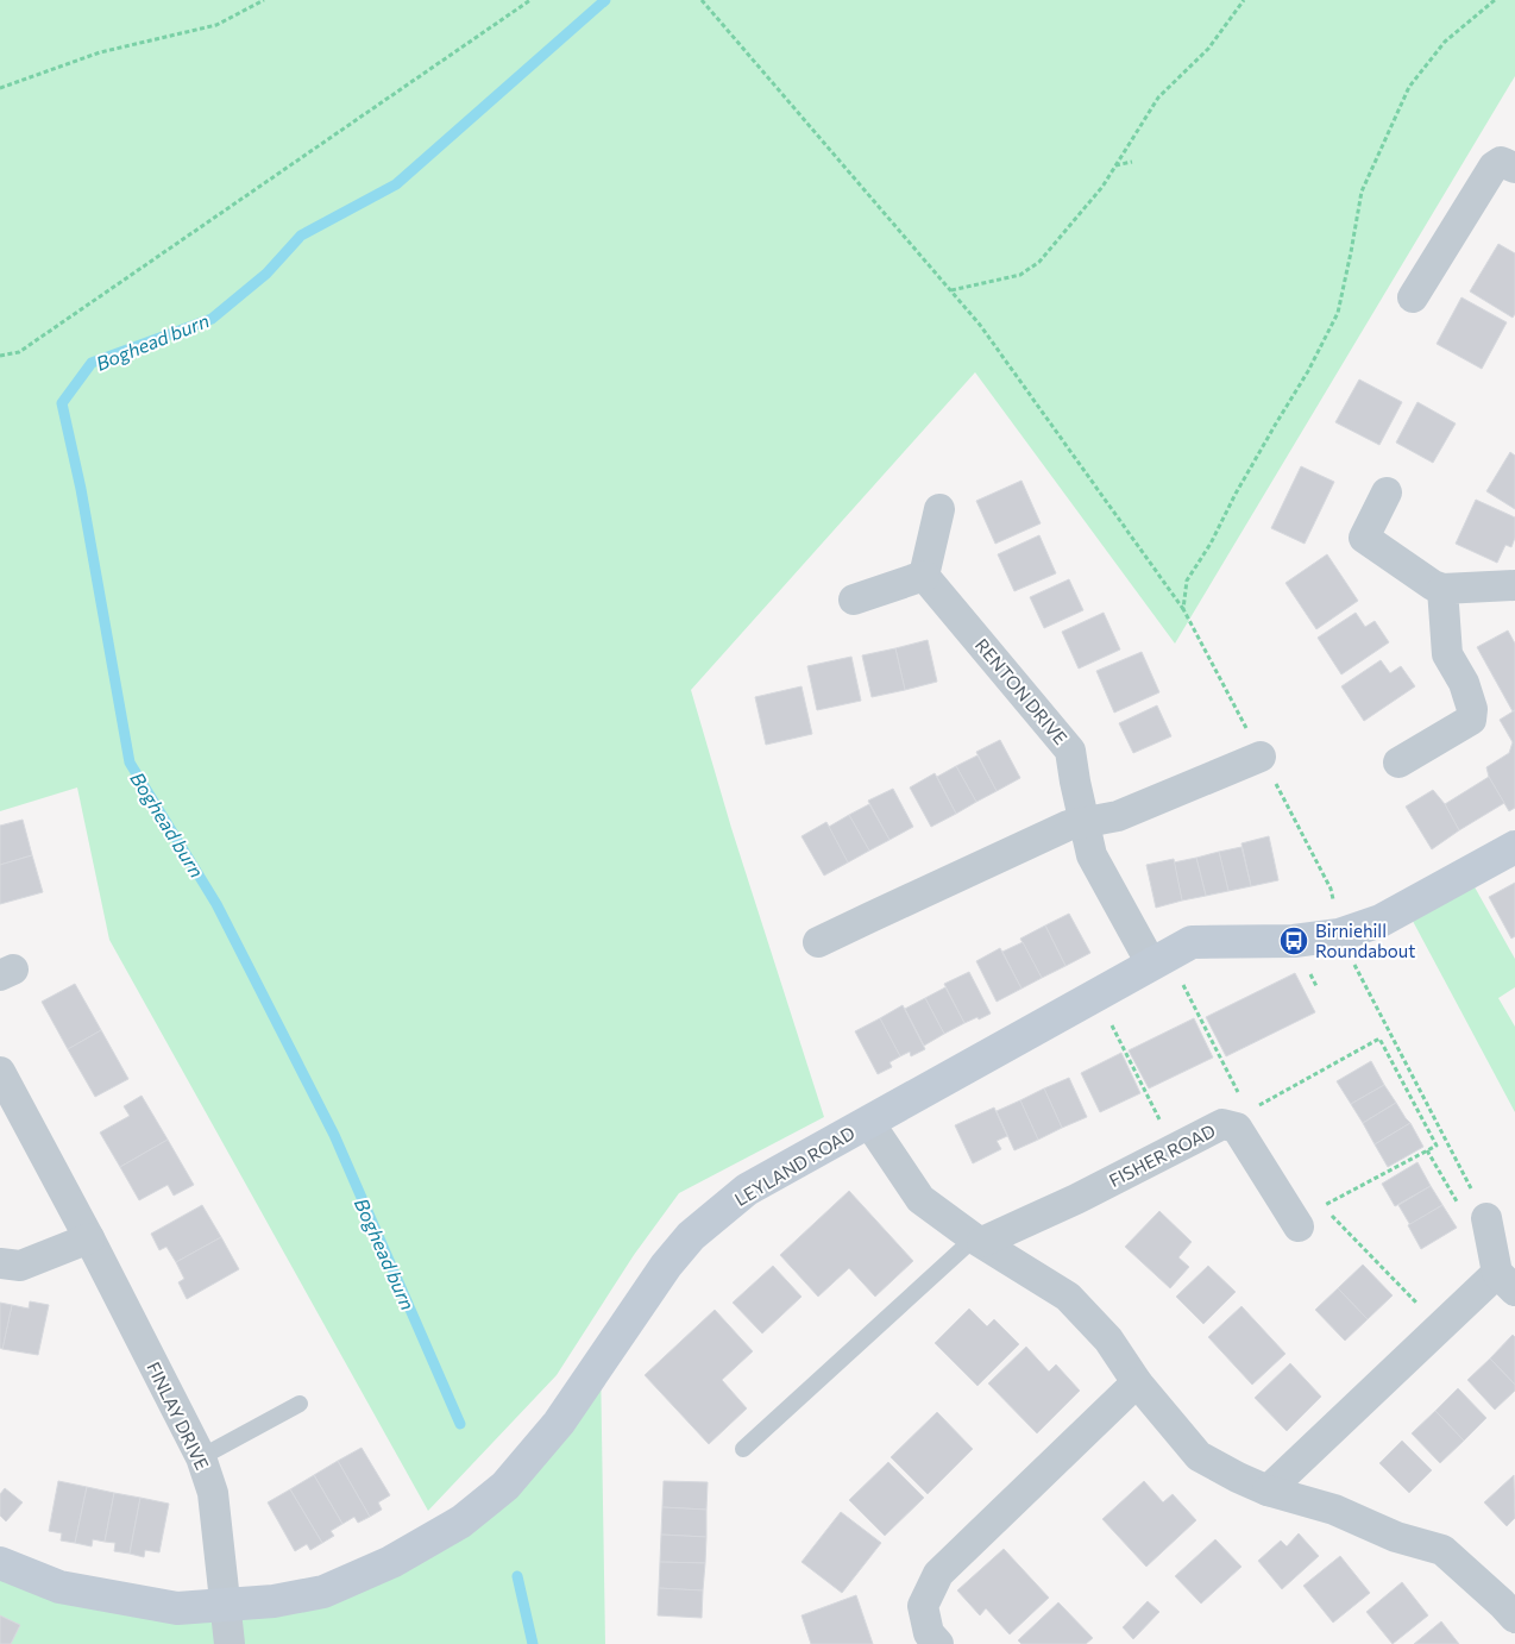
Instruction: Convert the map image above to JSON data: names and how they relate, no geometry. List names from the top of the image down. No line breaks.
{"streets":{"street":["RENTON DRIVE","FISHER ROAD","LEYLAND ROAD","FINLAY DRIVE"]},"crossings":[["RENTON DRIVE","LEYLAND ROAD"],["LEYLAND ROAD","FINLAY DRIVE"]],"water":["Boghead burn"],"places":{"bus stop":["Birniehill Roundabout"]}}
